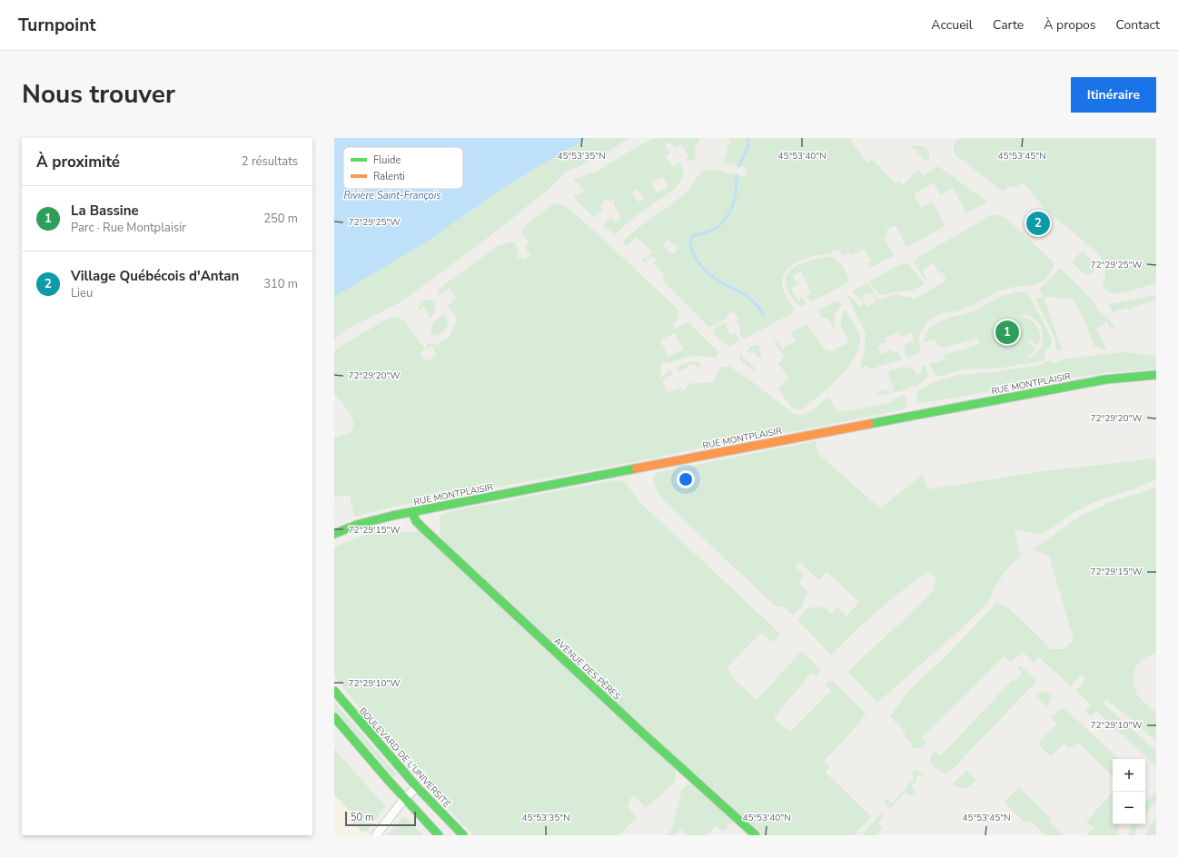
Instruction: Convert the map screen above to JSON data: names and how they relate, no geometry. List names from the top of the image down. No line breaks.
{"streets":{"street":["RUE MONTPLAISIR","AVENUE DES PÈRES","BOULEVARD DE L'UNIVERSITÉ"]},"crossings":[["RUE MONTPLAISIR","AVENUE DES PÈRES"]],"water":["Rivière Saint-François"],"legend":["Fluide","Ralenti"],"scale_bar":"50 m","page":{"header":"Turnpoint","nav":["Accueil","Carte","À propos","Contact"],"title":"Nous trouver","buttons":"Itinéraire","heading":["À proximité","2 résultats"],"list":[{"mark":"1","name":"La Bassine","note":"Parc · Rue Montplaisir","value":"250 m"},{"mark":"2","name":"Village Québécois d'Antan","note":"Lieu","value":"310 m"}],"pins":["2","1"],"map_buttons":["+","−"],"scale":"50 m"},"coordinates":["45°53'35\"N","45°53'40\"N","45°53'45\"N","72°29'25\"W","72°29'20\"W","72°29'15\"W","72°29'10\"W"]}
